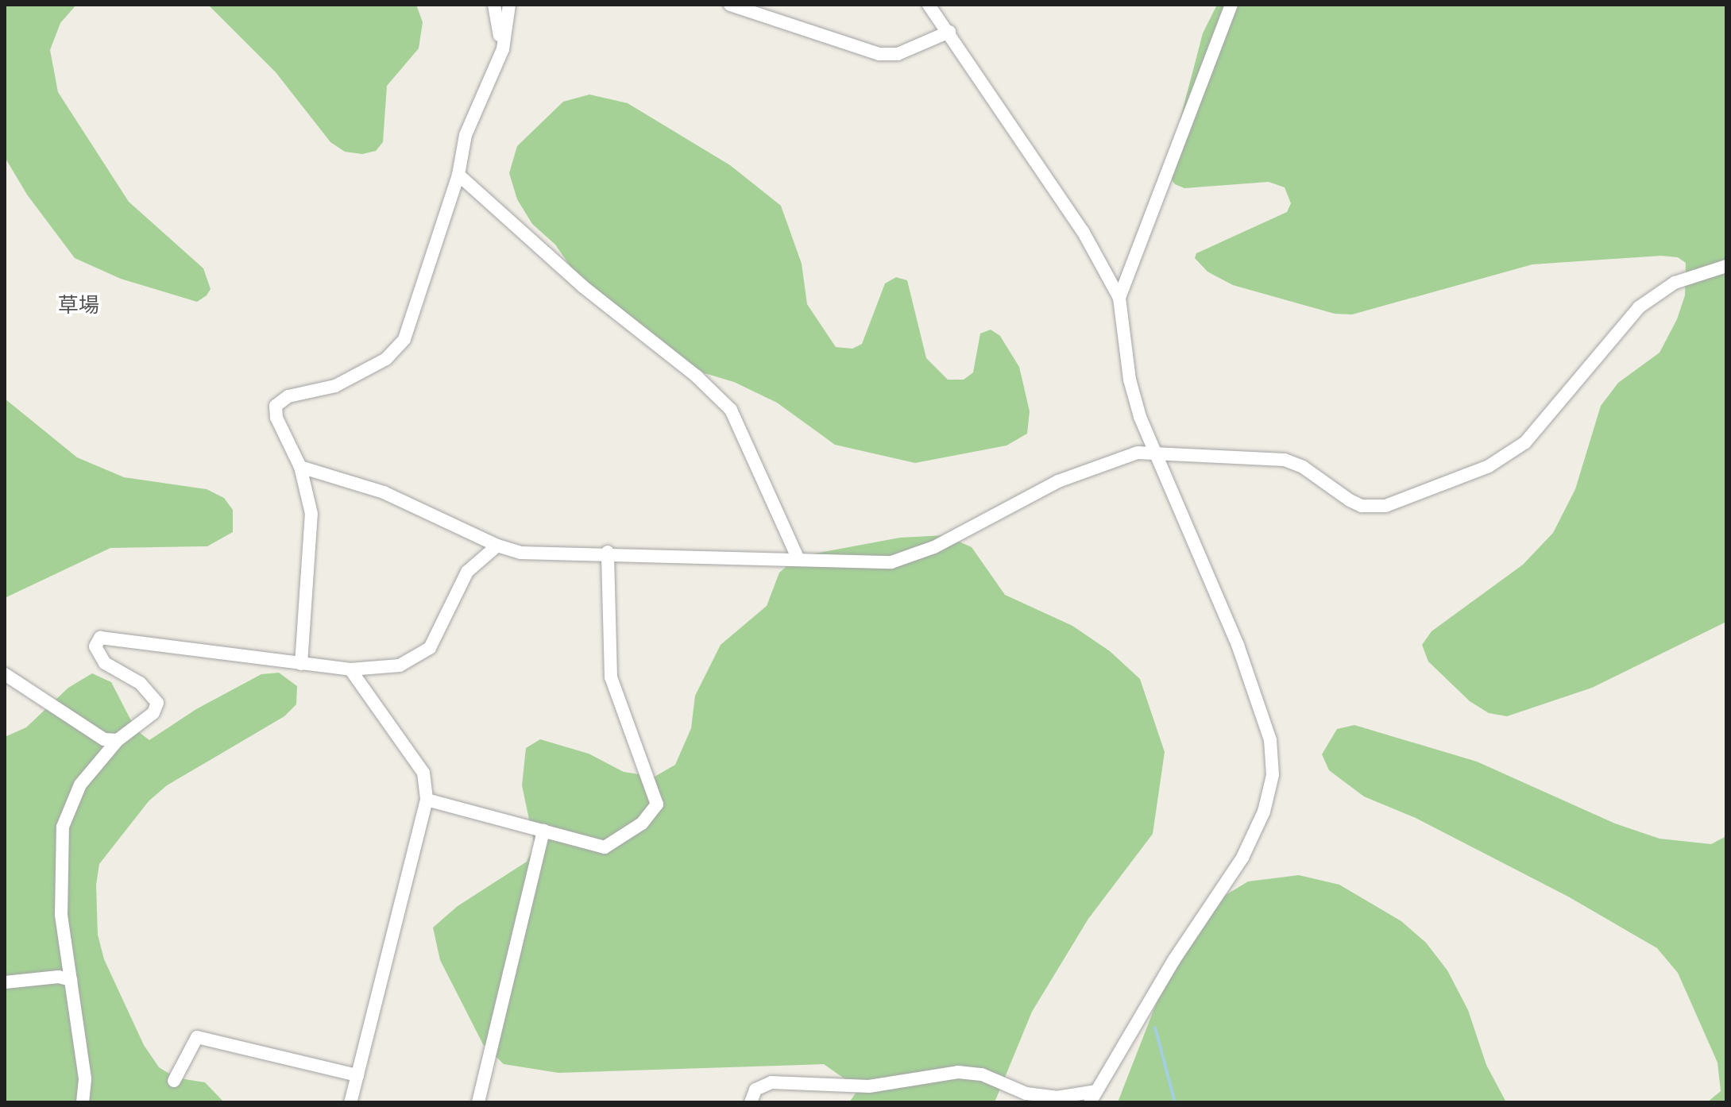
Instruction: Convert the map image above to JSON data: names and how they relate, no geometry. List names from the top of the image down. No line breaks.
{"districts":["草場"]}
